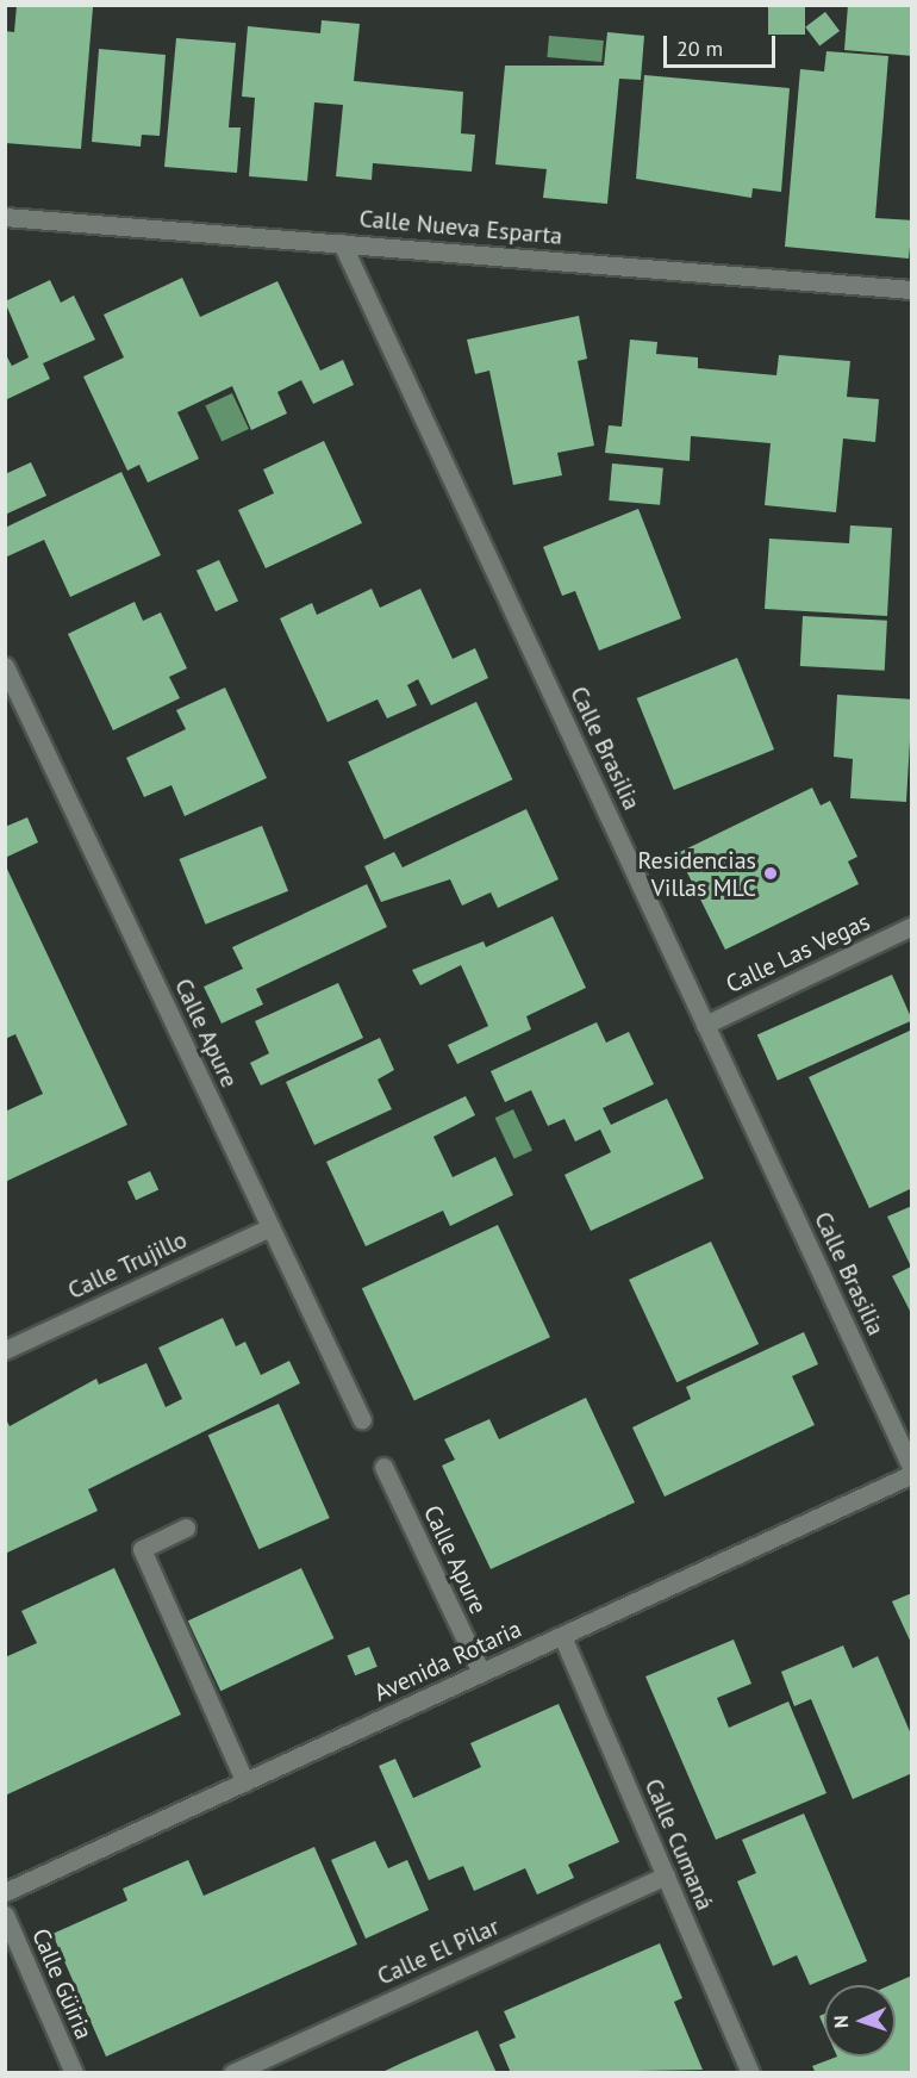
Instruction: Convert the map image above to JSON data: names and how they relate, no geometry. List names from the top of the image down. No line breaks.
{"streets":{"street":["Calle Nueva Esparta","Calle Brasilia","Calle Las Vegas","Calle Apure","Calle Trujillo","Avenida Rotaria","Calle Cumaná","Calle El Pilar","Calle Güiria"]},"crossings":[["Calle Nueva Esparta","Calle Brasilia"],["Calle Brasilia","Calle Las Vegas"],["Calle Brasilia","Avenida Rotaria"],["Calle Apure","Calle Trujillo"],["Calle Apure","Avenida Rotaria"],["Avenida Rotaria","Calle Cumaná"],["Calle Cumaná","Calle El Pilar"]],"places":["Residencias Villas MLC"],"scale_bar":"20 m","north":"left"}
